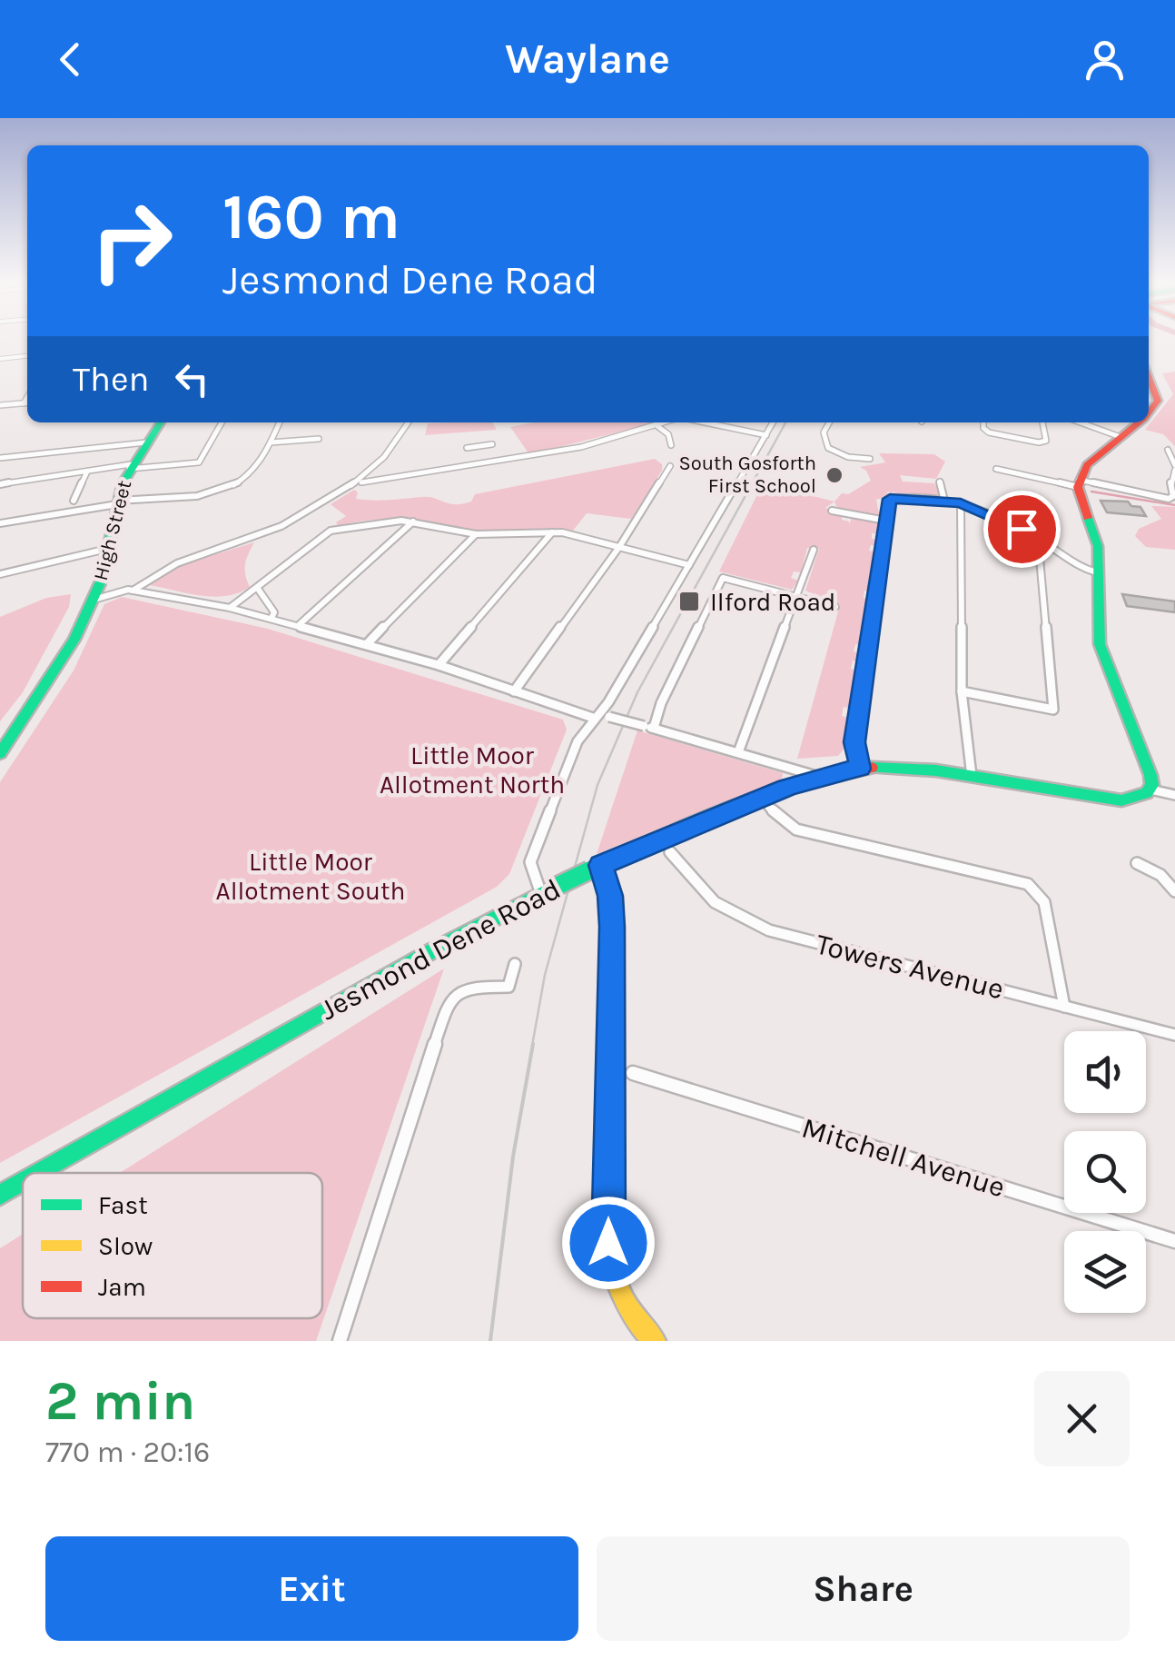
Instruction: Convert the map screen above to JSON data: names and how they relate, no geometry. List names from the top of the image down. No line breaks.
{"streets":{"main road":["High Street","Jesmond Dene Road"],"street":["Towers Avenue","Mitchell Avenue"]},"parks":["Little Moor Allotment North","Little Moor Allotment South"],"places":{"other":["South Gosforth First School"],"transit":["Ilford Road"]},"legend":["Fast","Slow","Jam"],"page":{"header":"Waylane","turn":["160 m","Jesmond Dene Road"],"then":"Then","heading":["2 min","770 m · 20:16"],"buttons":["Exit","Share"]}}
